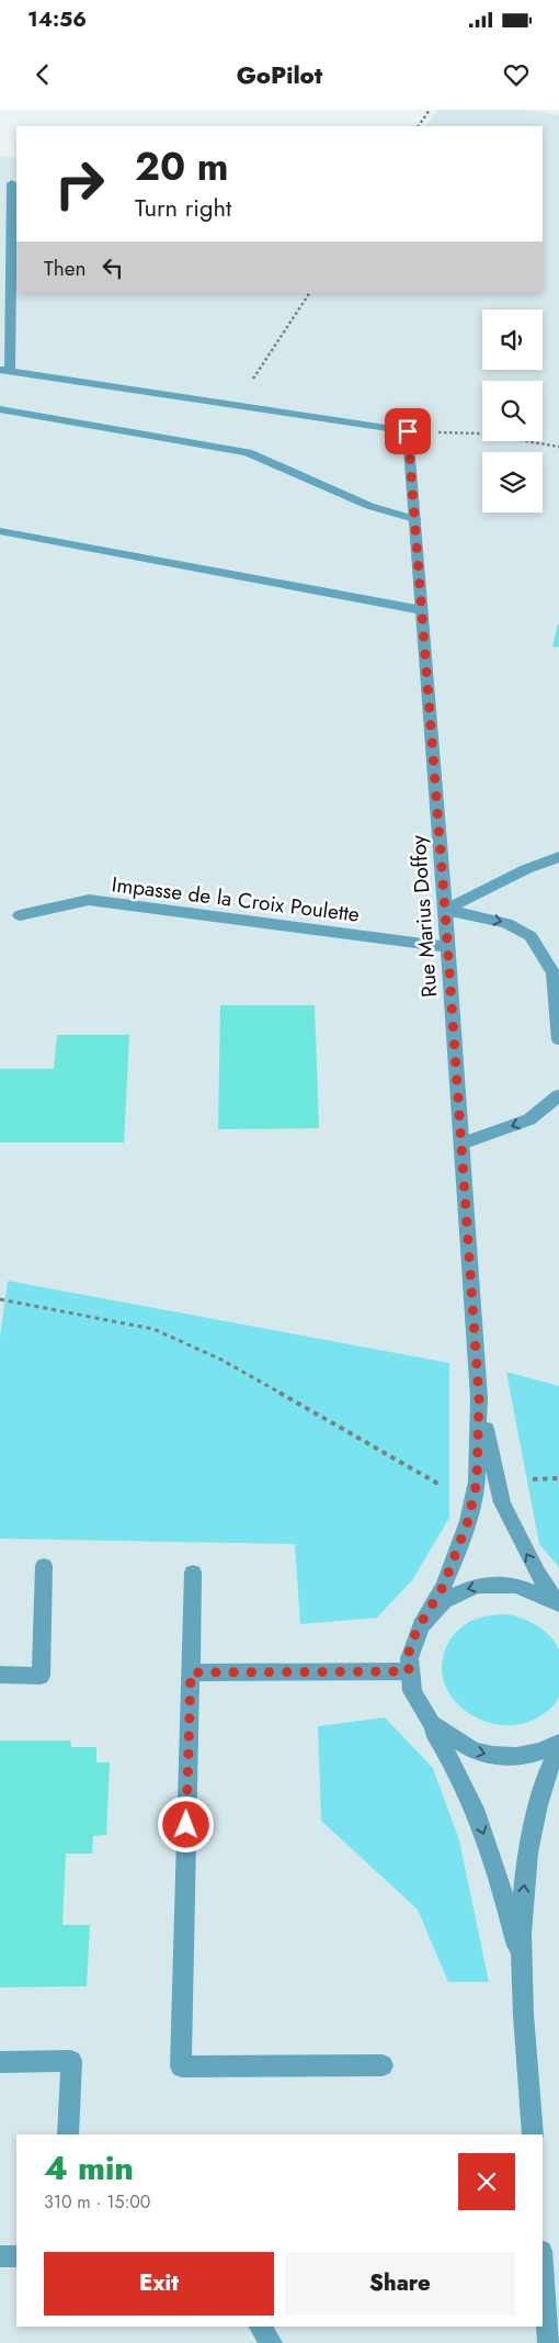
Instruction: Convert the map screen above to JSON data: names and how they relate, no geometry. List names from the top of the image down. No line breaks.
{"streets":{"street":["Impasse de la Croix Poulette","Rue Marius Doffoy"]},"crossings":[["Impasse de la Croix Poulette","Rue Marius Doffoy"]],"page":{"status":"14:56","header":"GoPilot","turn":["20 m","Turn right"],"then":"Then","heading":["4 min","310 m · 15:00"],"buttons":["Exit","Share"]}}
